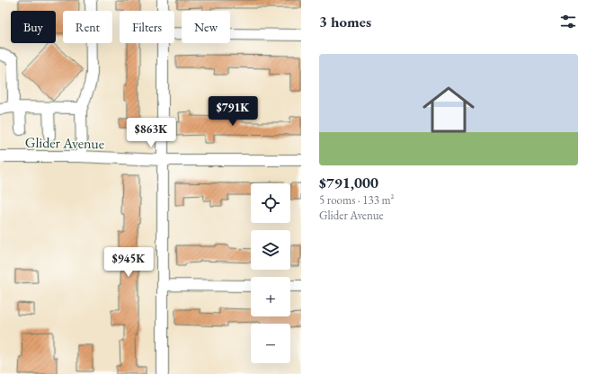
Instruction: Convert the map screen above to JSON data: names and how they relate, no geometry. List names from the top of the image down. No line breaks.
{"streets":{"street":["Glider Avenue"]},"page":{"heading":"3 homes","chip":["Buy","Rent","Filters","New"],"list":[{"name":"$791,000","note":"5 rooms · 133 m² · Glider Avenue"}],"price":["$791K","$863K","$945K"],"map_buttons":["+","−"]}}
